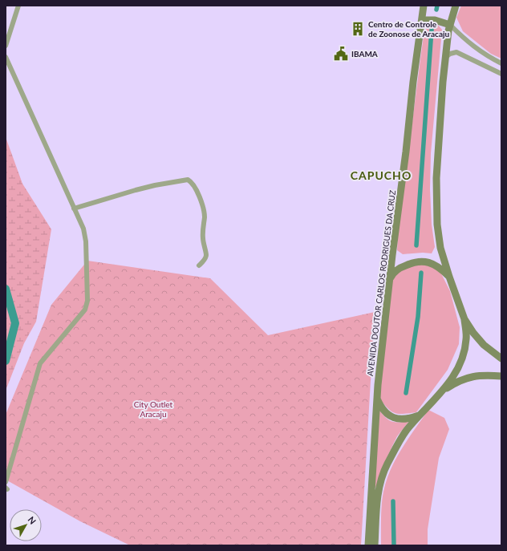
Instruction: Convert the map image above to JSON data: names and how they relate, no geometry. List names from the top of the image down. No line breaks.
{"streets":{"main road":["AVENIDA DOUTOR CARLOS RODRIGUES DA CRUZ"]},"districts":["CAPUCHO"],"parks":["City Outlet Aracaju"],"places":{"building":["Centro de Controle de Zoonose de Aracaju"],"public building":["IBAMA"]},"north":"top right"}
